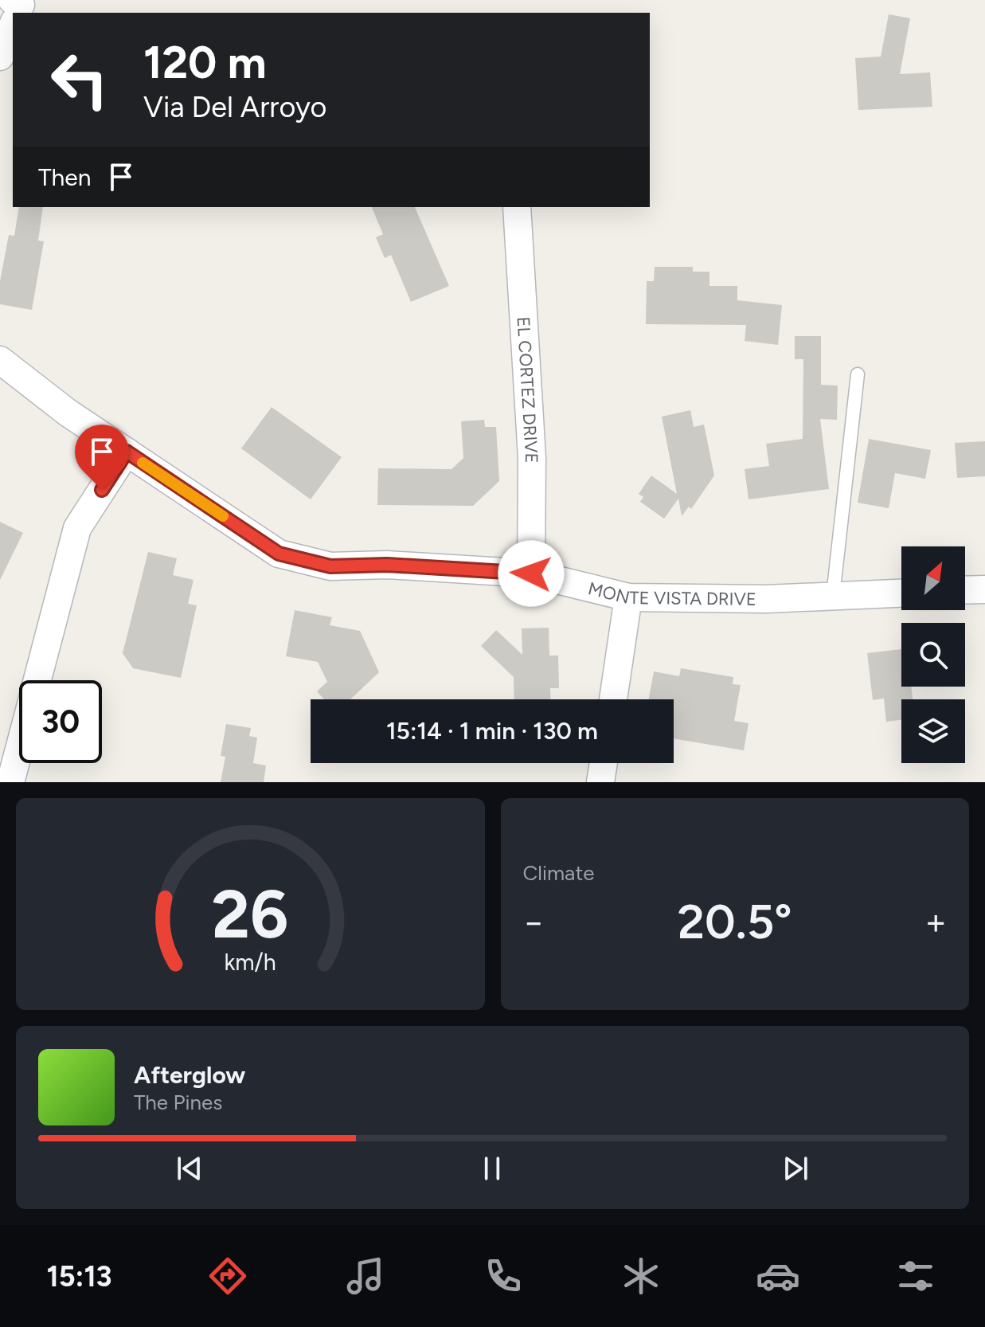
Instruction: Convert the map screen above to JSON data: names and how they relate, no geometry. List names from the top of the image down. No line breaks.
{"streets":{"street":["EL CORTEZ DRIVE","MONTE VISTA DRIVE"]},"crossings":[["EL CORTEZ DRIVE","MONTE VISTA DRIVE"]],"north":"top right","page":{"turn":["120 m","Via Del Arroyo"],"then":"Then","limit":"30","trip":"15:14 · 1 min · 130 m","tile":"Climate","heat":["−","20.5°","+"],"song":["Afterglow","The Pines"],"tabs":"15:13","gauge":["26","km/h"]}}
